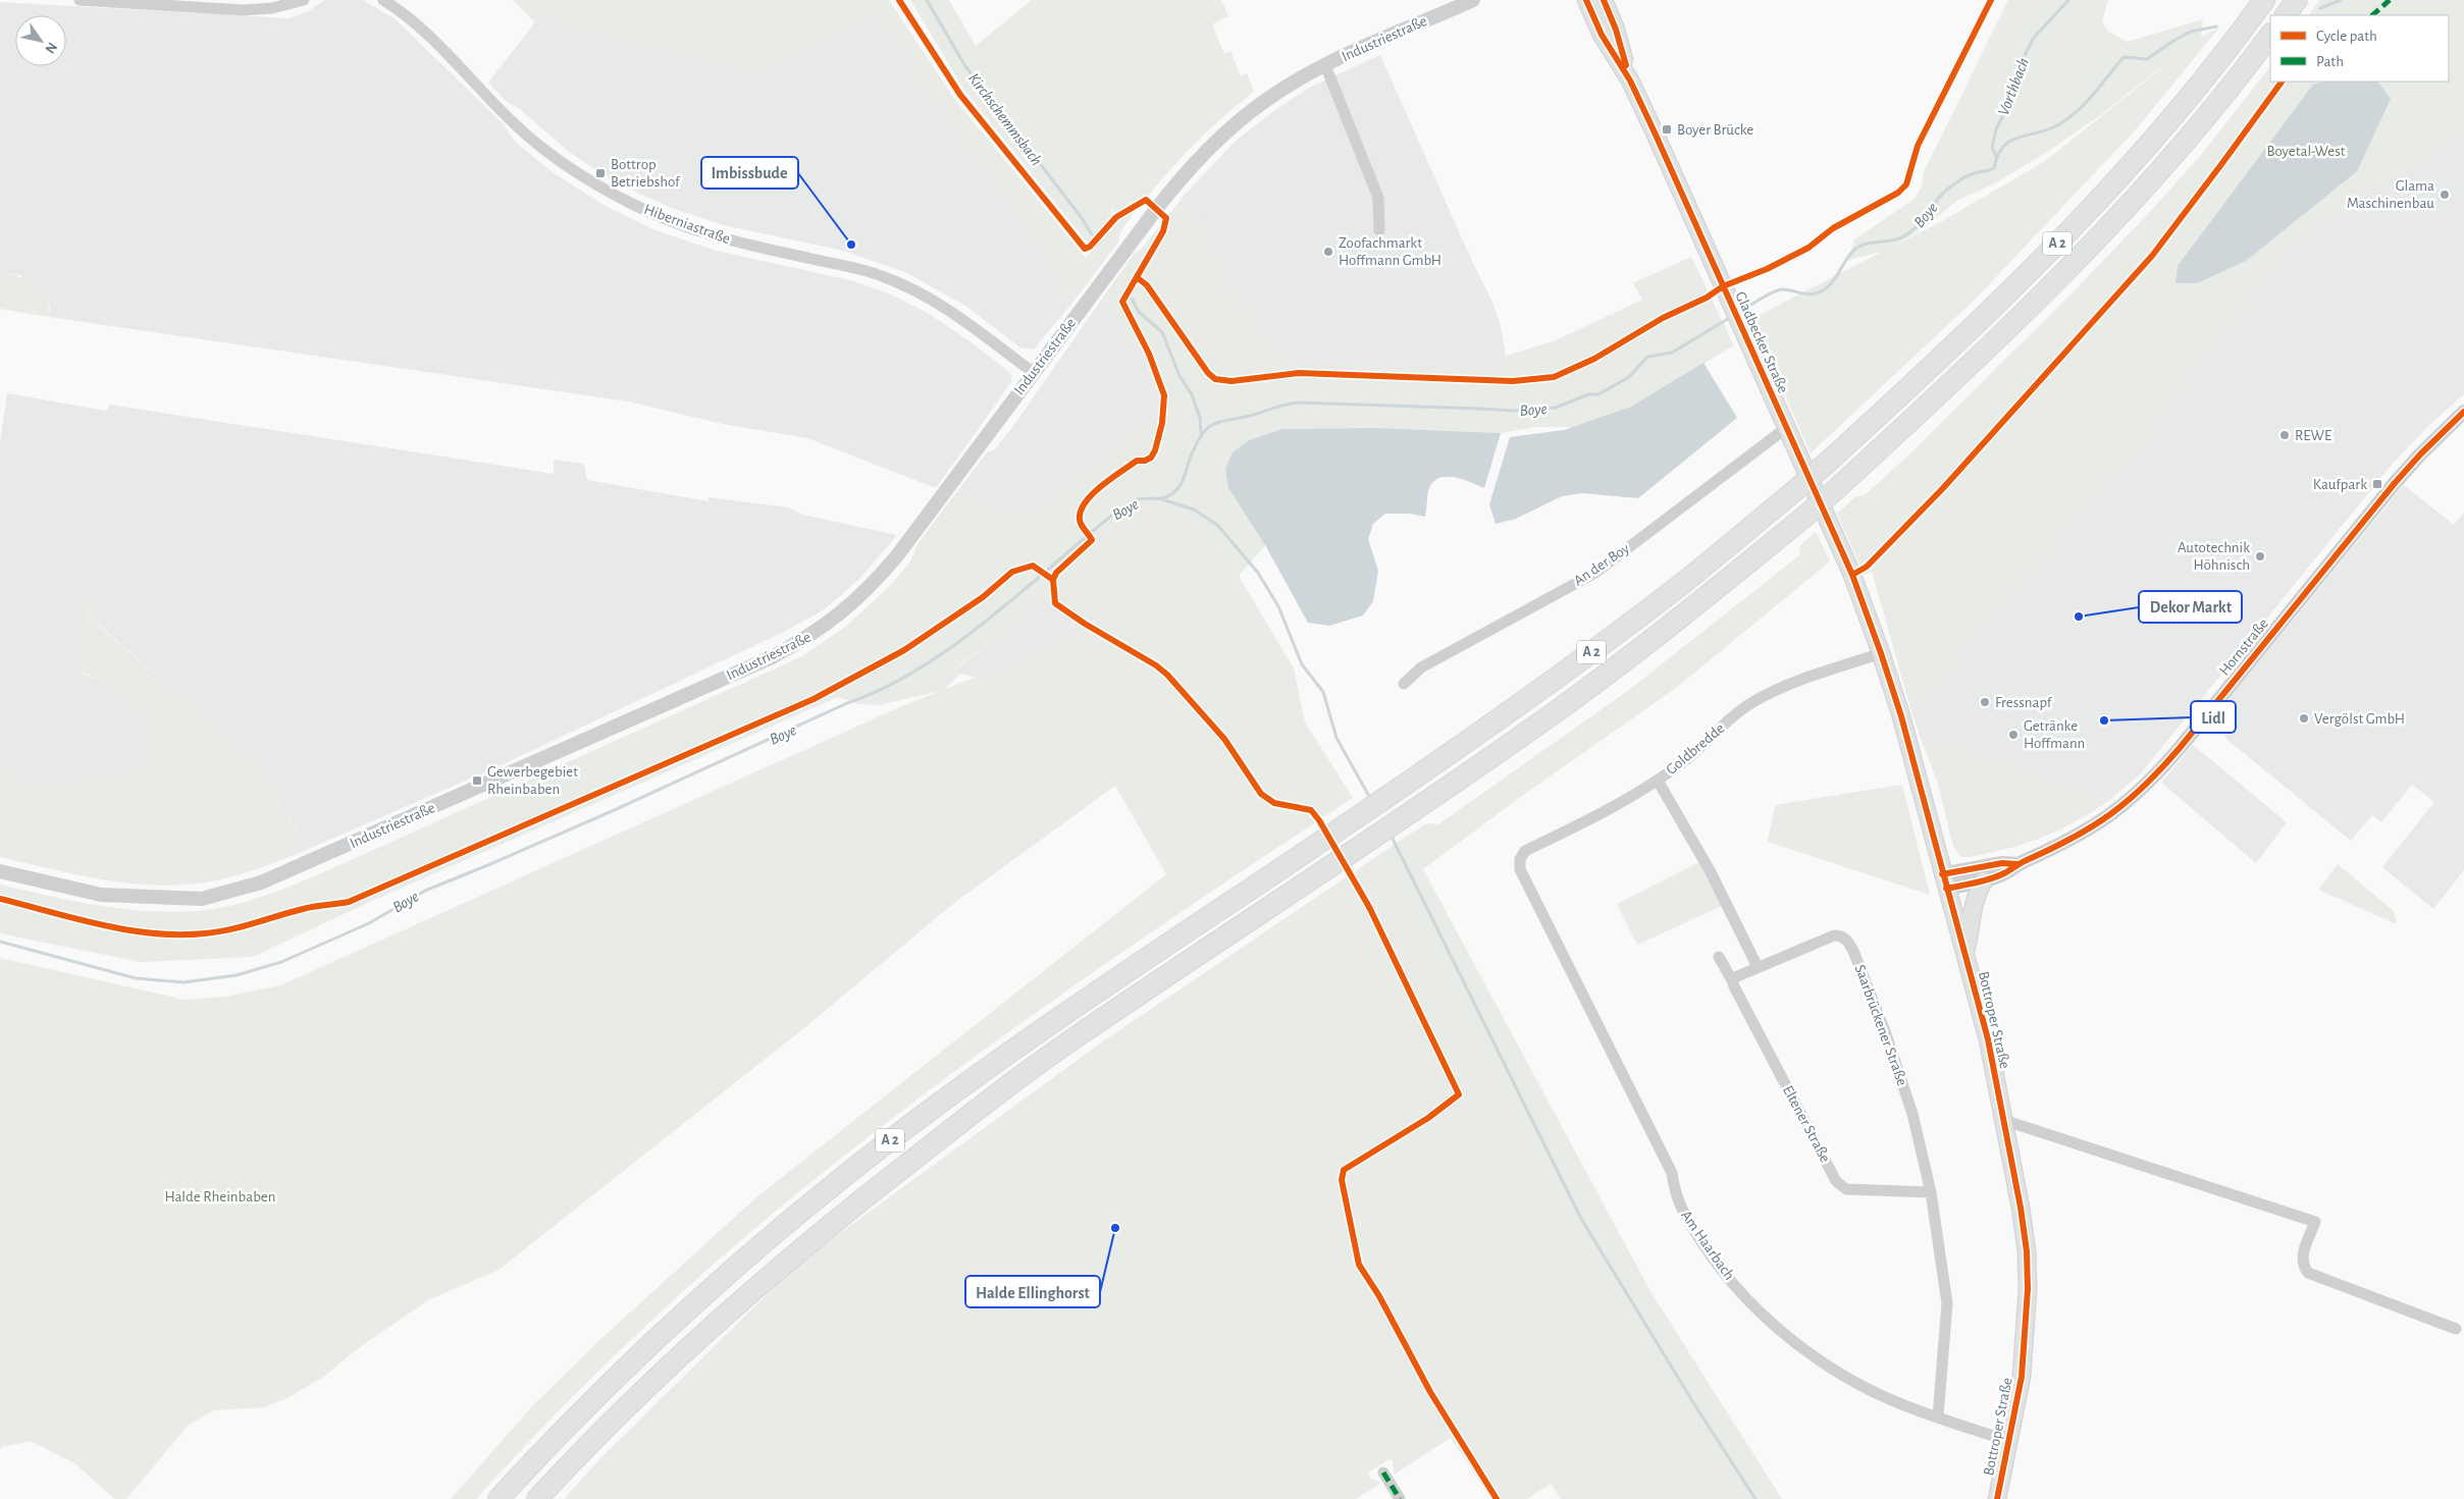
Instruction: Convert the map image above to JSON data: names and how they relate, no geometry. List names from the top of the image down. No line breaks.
{"streets":{"highway":["A 2"],"main road":["Gladbecker Straße","Bottroper Straße"],"street":["Industriestraße","Hiberniastraße","An der Boy","Hornstraße","Goldbredde","Saarbrückener Straße","Eltener Straße","Am Haarbach"]},"crossings":[["Industriestraße","Hiberniastraße"],["Gladbecker Straße","An der Boy"],["Gladbecker Straße","Bottroper Straße"],["Hornstraße","Bottroper Straße"],["Goldbredde","Bottroper Straße"],["Goldbredde","Am Haarbach"],["Bottroper Straße","Am Haarbach"],["Saarbrückener Straße","Eltener Straße"],["Saarbrückener Straße","Am Haarbach"]],"water":["Vorthbach","Kirchschemmsbach","Boye"],"parks":["Boyetal-West","Halde Rheinbaben"],"places":{"transit":["Boyer Brücke","Bottrop Betriebshof","Kaufpark","Gewerbegebiet Rheinbaben"],"other":["Glama Maschinenbau","Imbissbude","Zoofachmarkt Hoffmann GmbH","REWE","Autotechnik Höhnisch","Dekor Markt","Fressnapf","Vergölst GmbH","Lidl","Getränke Hoffmann","Halde Ellinghorst"]},"legend":["Cycle path","Path"],"north":"bottom right"}
